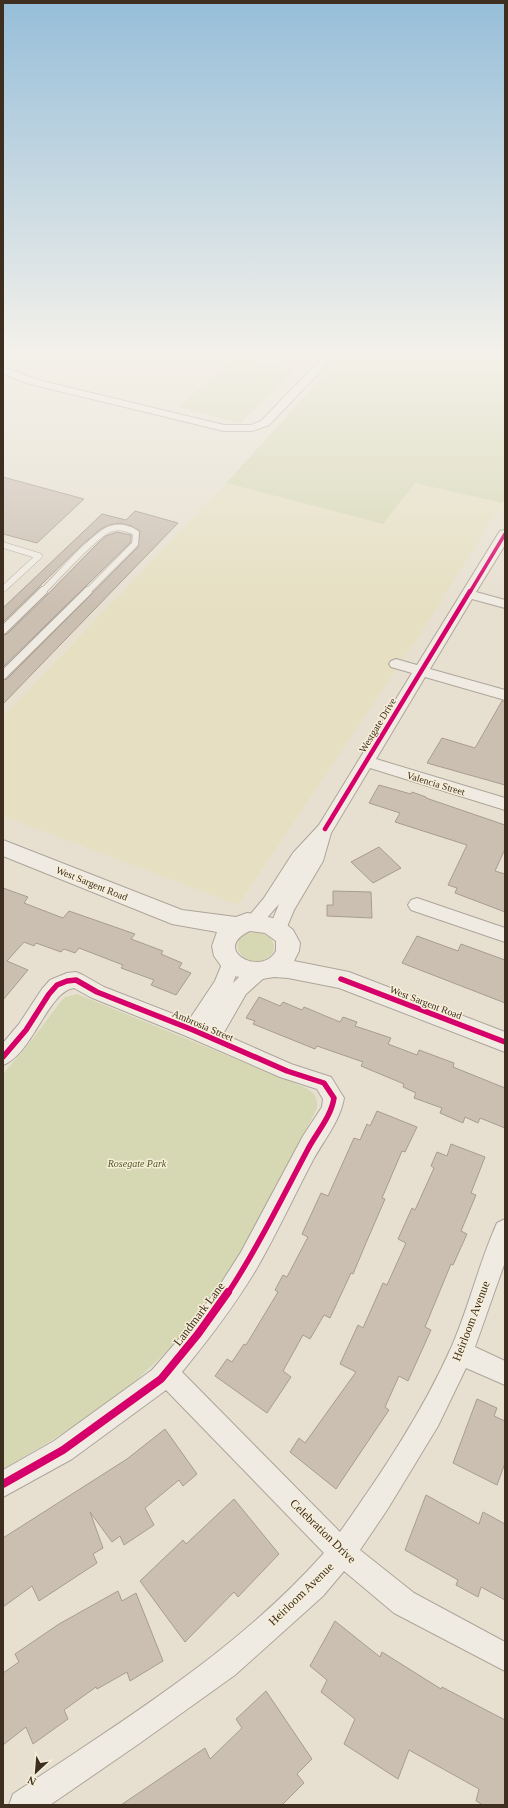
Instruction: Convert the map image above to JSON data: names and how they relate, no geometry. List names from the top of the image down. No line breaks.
{"streets":{"street":["Westgate Drive","Valencia Street","West Sargent Road","Ambrosia Street","Landmark Lane","Heirloom Avenue","Celebration Drive"]},"crossings":[["Westgate Drive","Valencia Street"],["Westgate Drive","West Sargent Road"],["Ambrosia Street","Landmark Lane"],["Landmark Lane","Celebration Drive"],["Heirloom Avenue","Celebration Drive"]],"parks":["Rosegate Park"],"north":"bottom left"}
